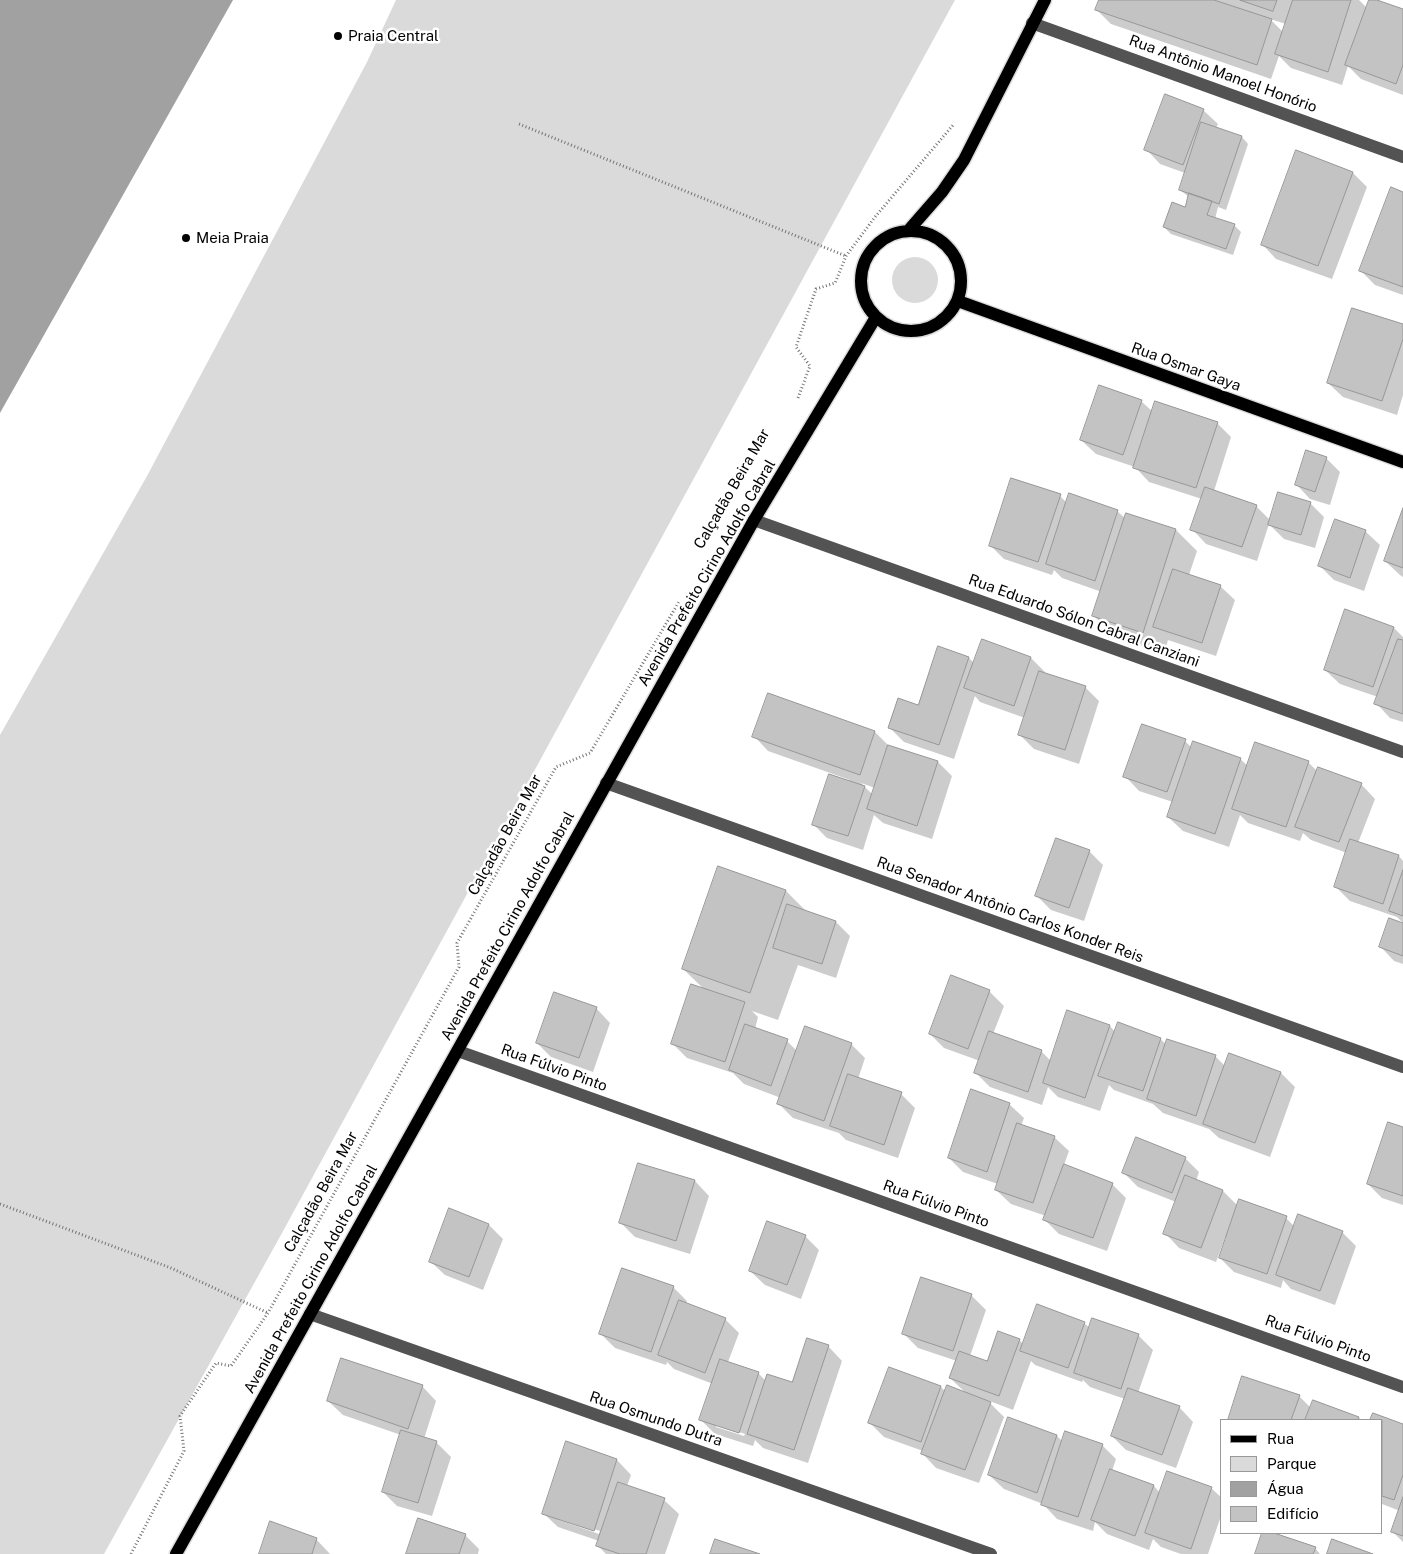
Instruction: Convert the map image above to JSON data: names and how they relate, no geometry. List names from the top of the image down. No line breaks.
{"streets":{"main road":["Rua Osmar Gaya","Avenida Prefeito Cirino Adolfo Cabral"],"street":["Rua Antônio Manoel Honório","Rua Eduardo Sólon Cabral Canziani","Rua Senador Antônio Carlos Konder Reis","Rua Fúlvio Pinto","Rua Osmundo Dutra"],"path":["Calçadão Beira Mar"]},"crossings":[["Rua Osmar Gaya","Avenida Prefeito Cirino Adolfo Cabral"],["Avenida Prefeito Cirino Adolfo Cabral","Rua Eduardo Sólon Cabral Canziani"],["Avenida Prefeito Cirino Adolfo Cabral","Rua Senador Antônio Carlos Konder Reis"],["Avenida Prefeito Cirino Adolfo Cabral","Rua Fúlvio Pinto"],["Avenida Prefeito Cirino Adolfo Cabral","Rua Osmundo Dutra"]],"places":["Praia Central","Meia Praia"],"legend":["Rua","Parque","Água","Edifício"]}
